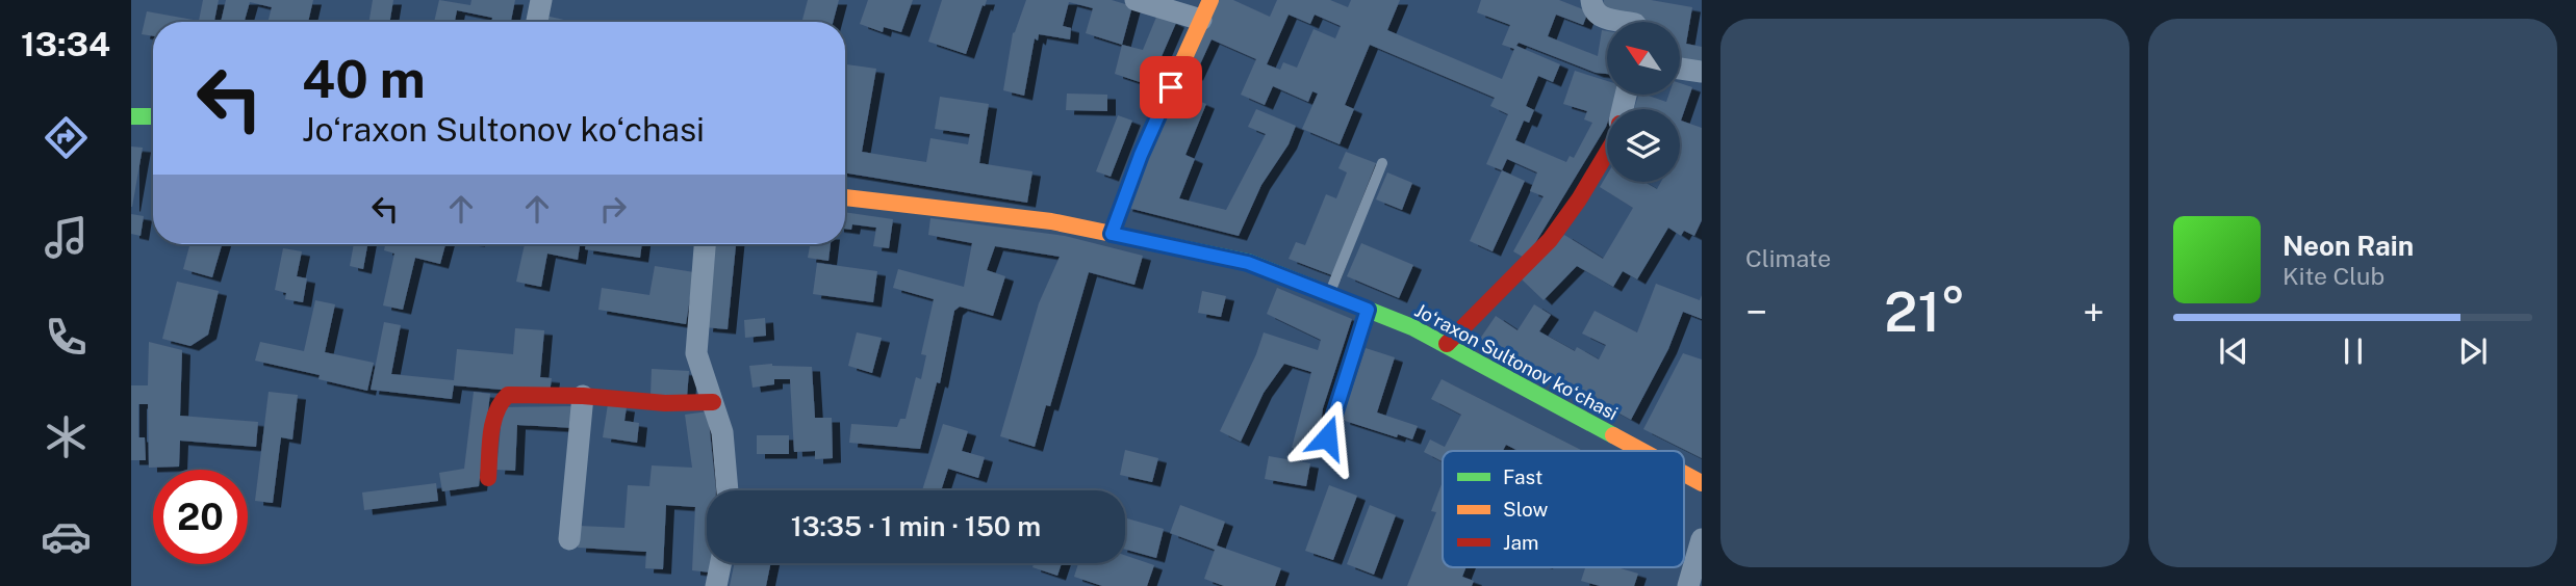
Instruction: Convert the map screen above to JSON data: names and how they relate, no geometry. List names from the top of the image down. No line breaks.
{"streets":{"street":["Joʻraxon Sultonov koʻchasi"]},"legend":["Fast","Slow","Jam"],"north":"top left","page":{"tabs":"13:34","tile":"Climate","turn":["40 m","Joʻraxon Sultonov koʻchasi"],"song":["Neon Rain","Kite Club"],"heat":["−","21°","+"],"limit":"20","trip":"13:35 · 1 min · 150 m"}}
